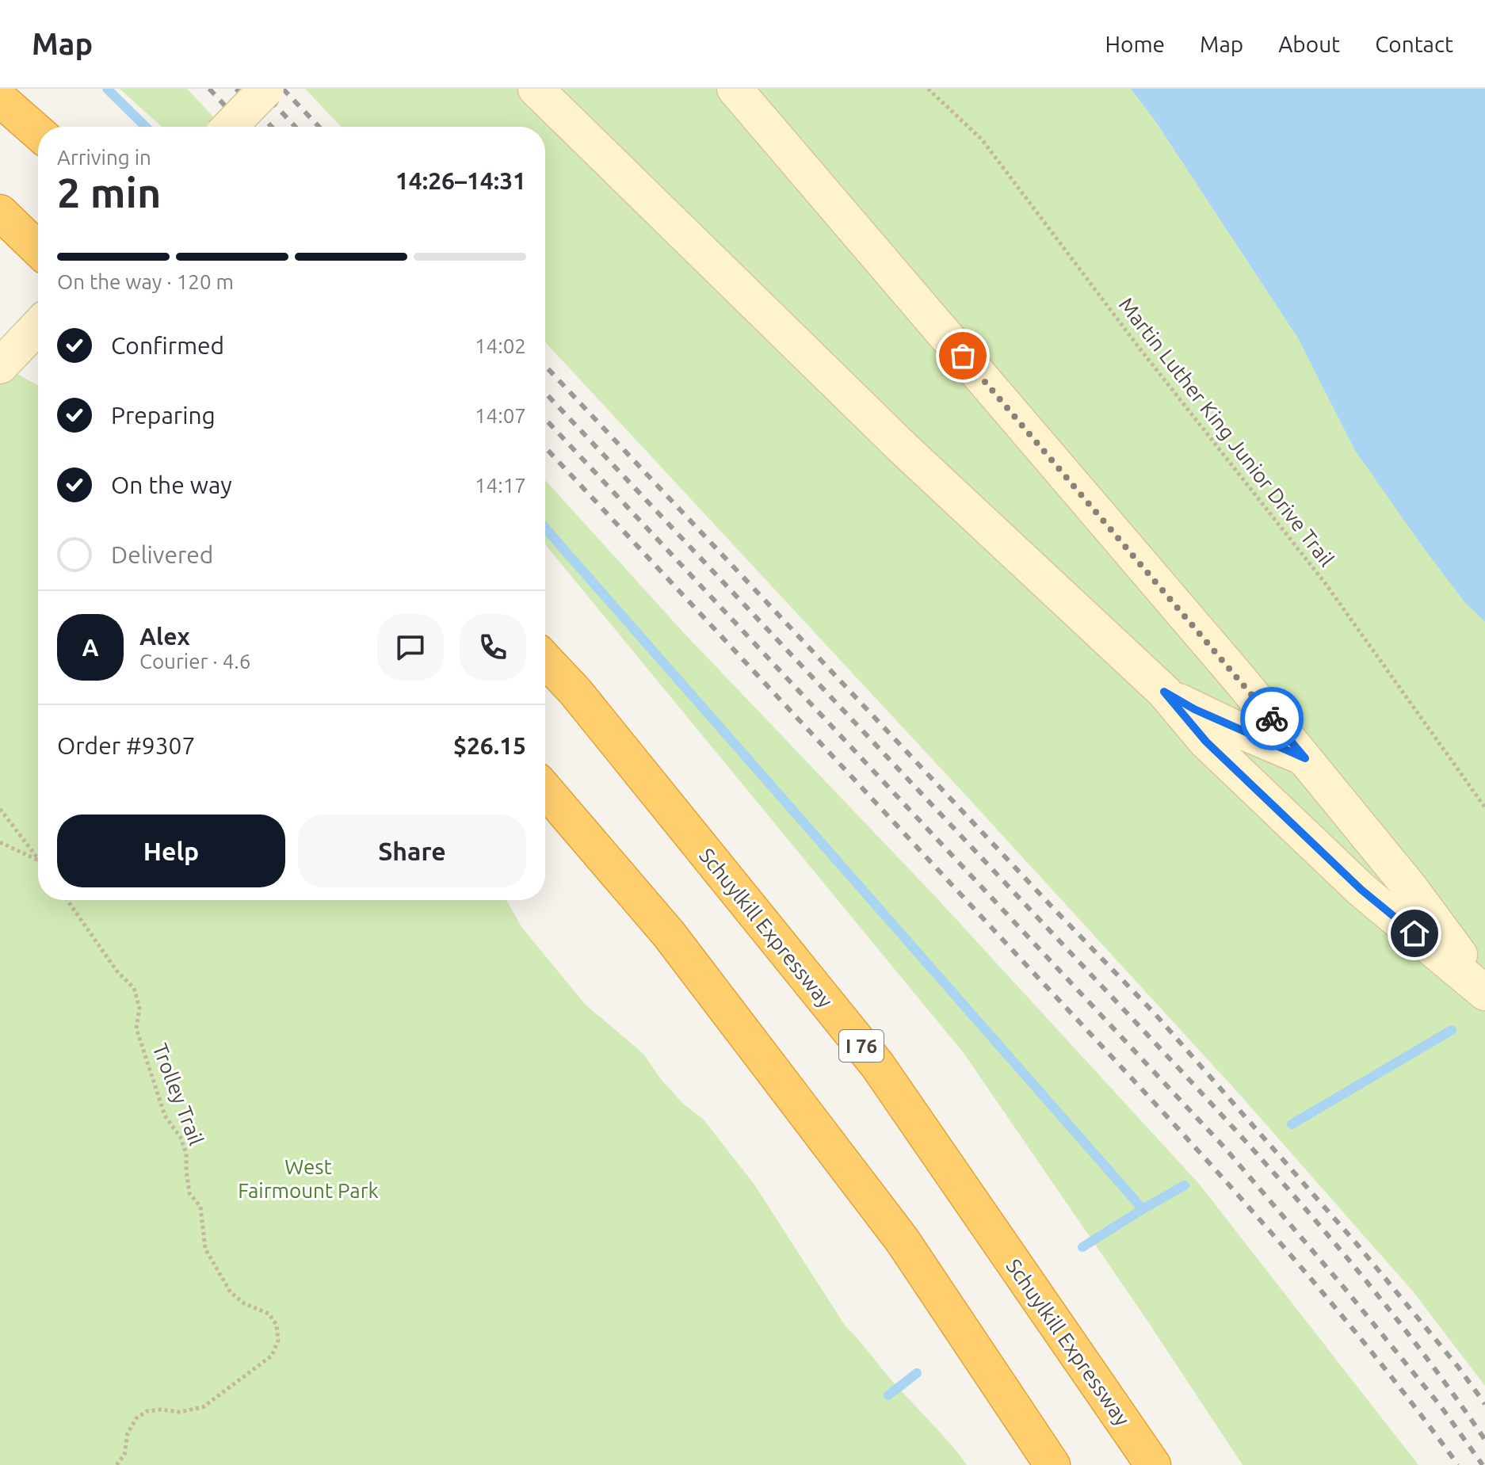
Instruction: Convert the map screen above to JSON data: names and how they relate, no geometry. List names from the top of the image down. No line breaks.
{"streets":{"highway":["Schuylkill Expressway","I 76"],"path":["Martin Luther King Junior Drive Trail","Trolley Trail"]},"parks":["West Fairmount Park"],"page":{"header":"Map","nav":["Home","Map","About","Contact"],"heading":["2 min","Arriving in","14:26–14:31"],"panel":["Alex","Courier · 4.6","Order #9307","$26.15"],"bar":"On the way · 120 m","list":[["Confirmed","14:02"],["Preparing","14:07"],["On the way","14:17"],"Delivered"],"round":"A","buttons":["Help","Share"]}}
